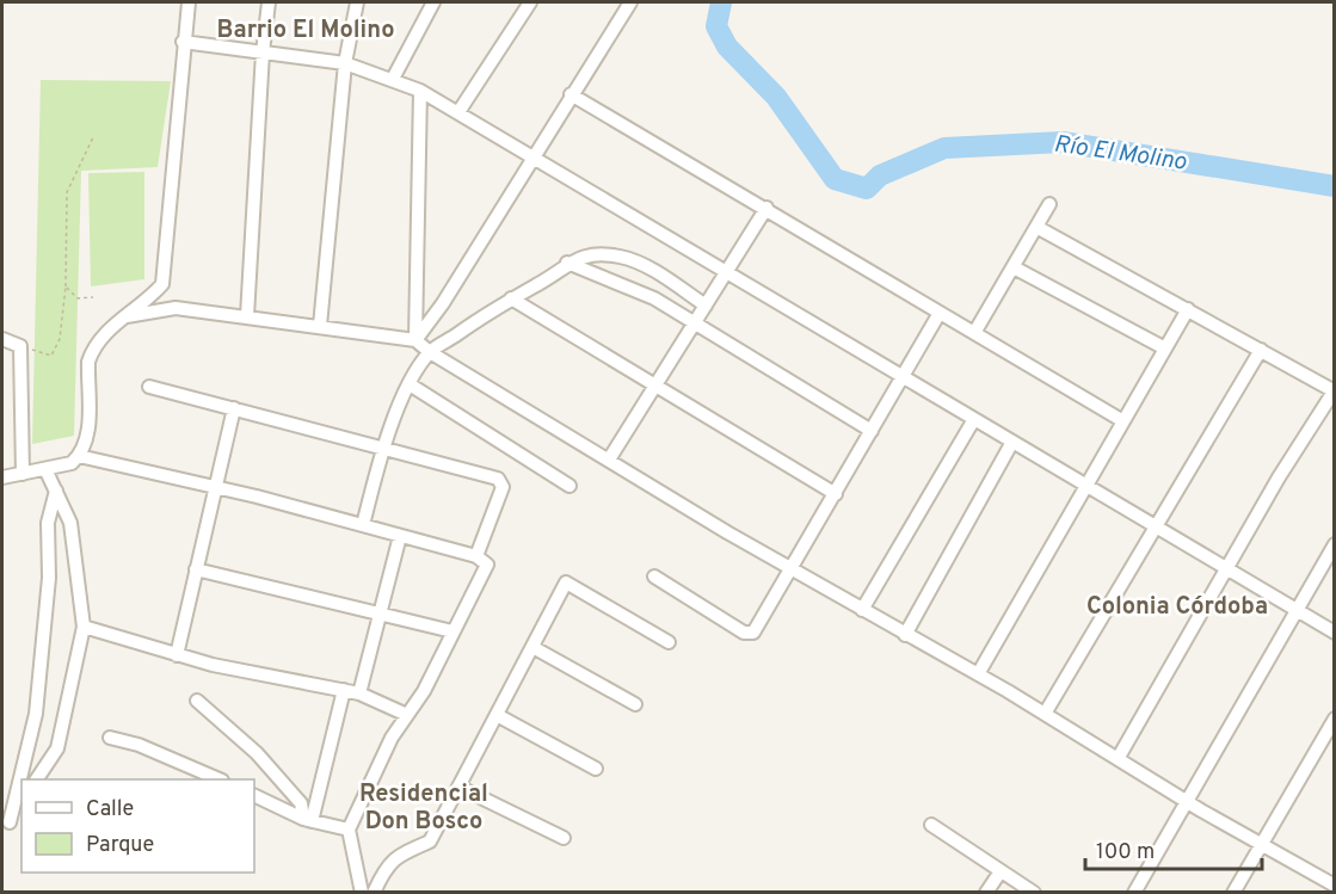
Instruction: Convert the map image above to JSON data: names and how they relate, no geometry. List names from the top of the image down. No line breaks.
{"districts":["Barrio El Molino","Colonia Córdoba","Residencial Don Bosco"],"water":["Río El Molino"],"legend":["Calle","Parque"],"scale_bar":"100 m"}
